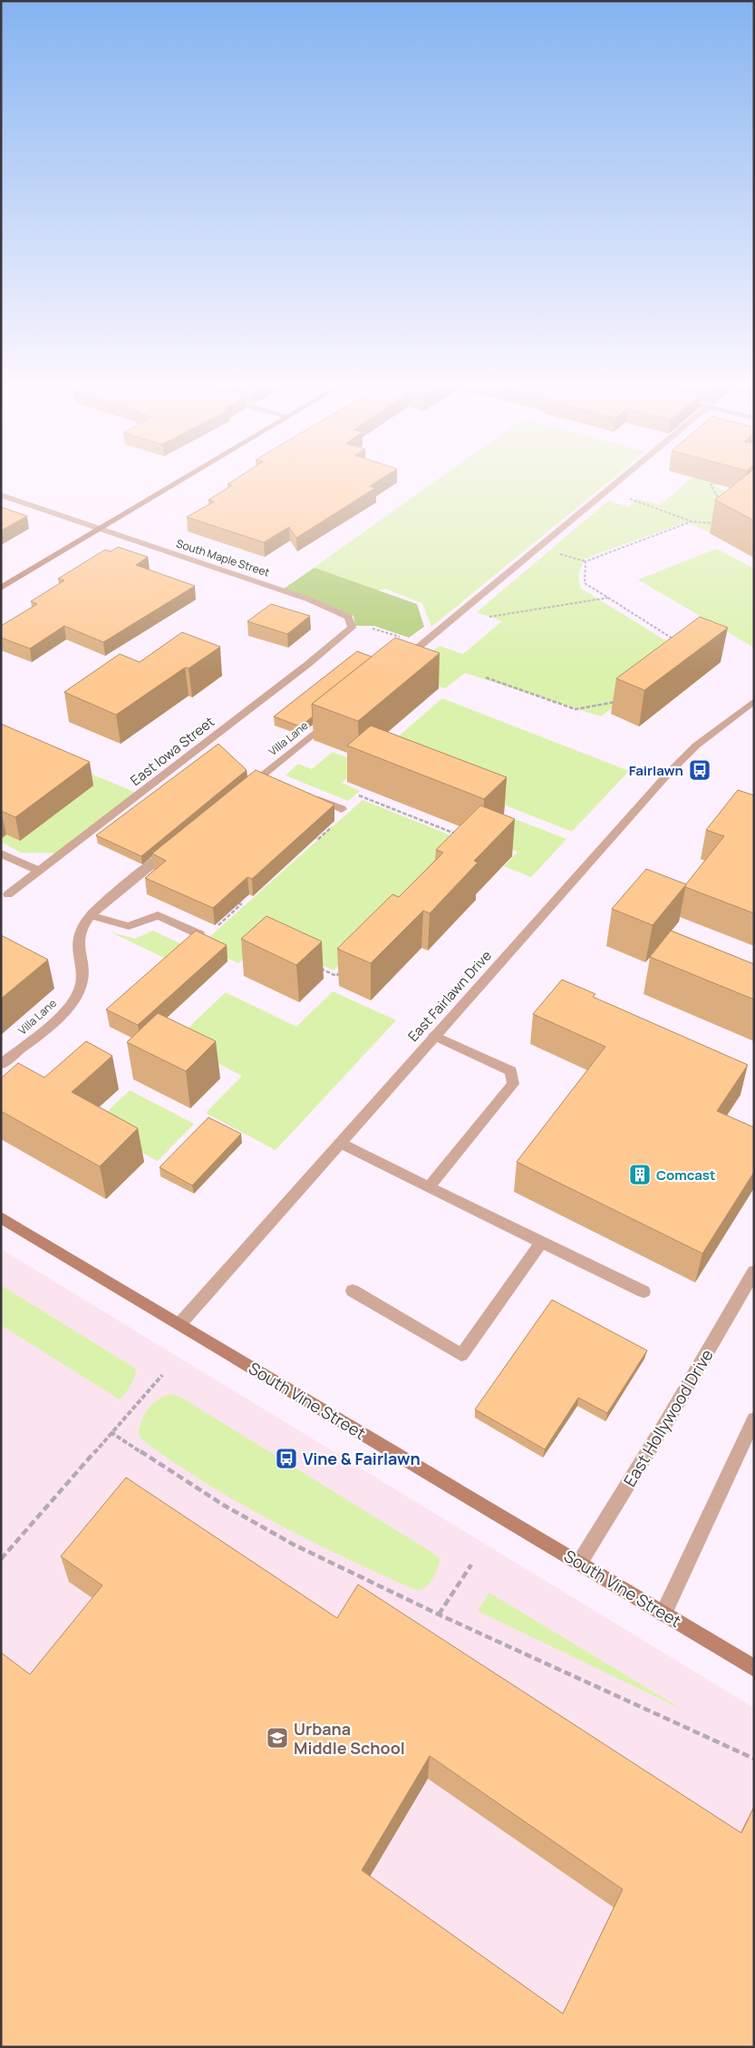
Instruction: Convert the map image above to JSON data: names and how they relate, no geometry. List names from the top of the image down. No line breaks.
{"streets":{"main road":["South Vine Street"],"street":["South Maple Street","Villa Lane","East Iowa Street","East Fairlawn Drive","East Hollywood Drive"]},"crossings":[["South Maple Street","East Iowa Street"],["East Fairlawn Drive","South Vine Street"],["South Vine Street","East Hollywood Drive"]],"places":{"bus stop":["Fairlawn","Vine & Fairlawn"],"building":["Comcast"],"school or university":["Urbana Middle School"]}}
